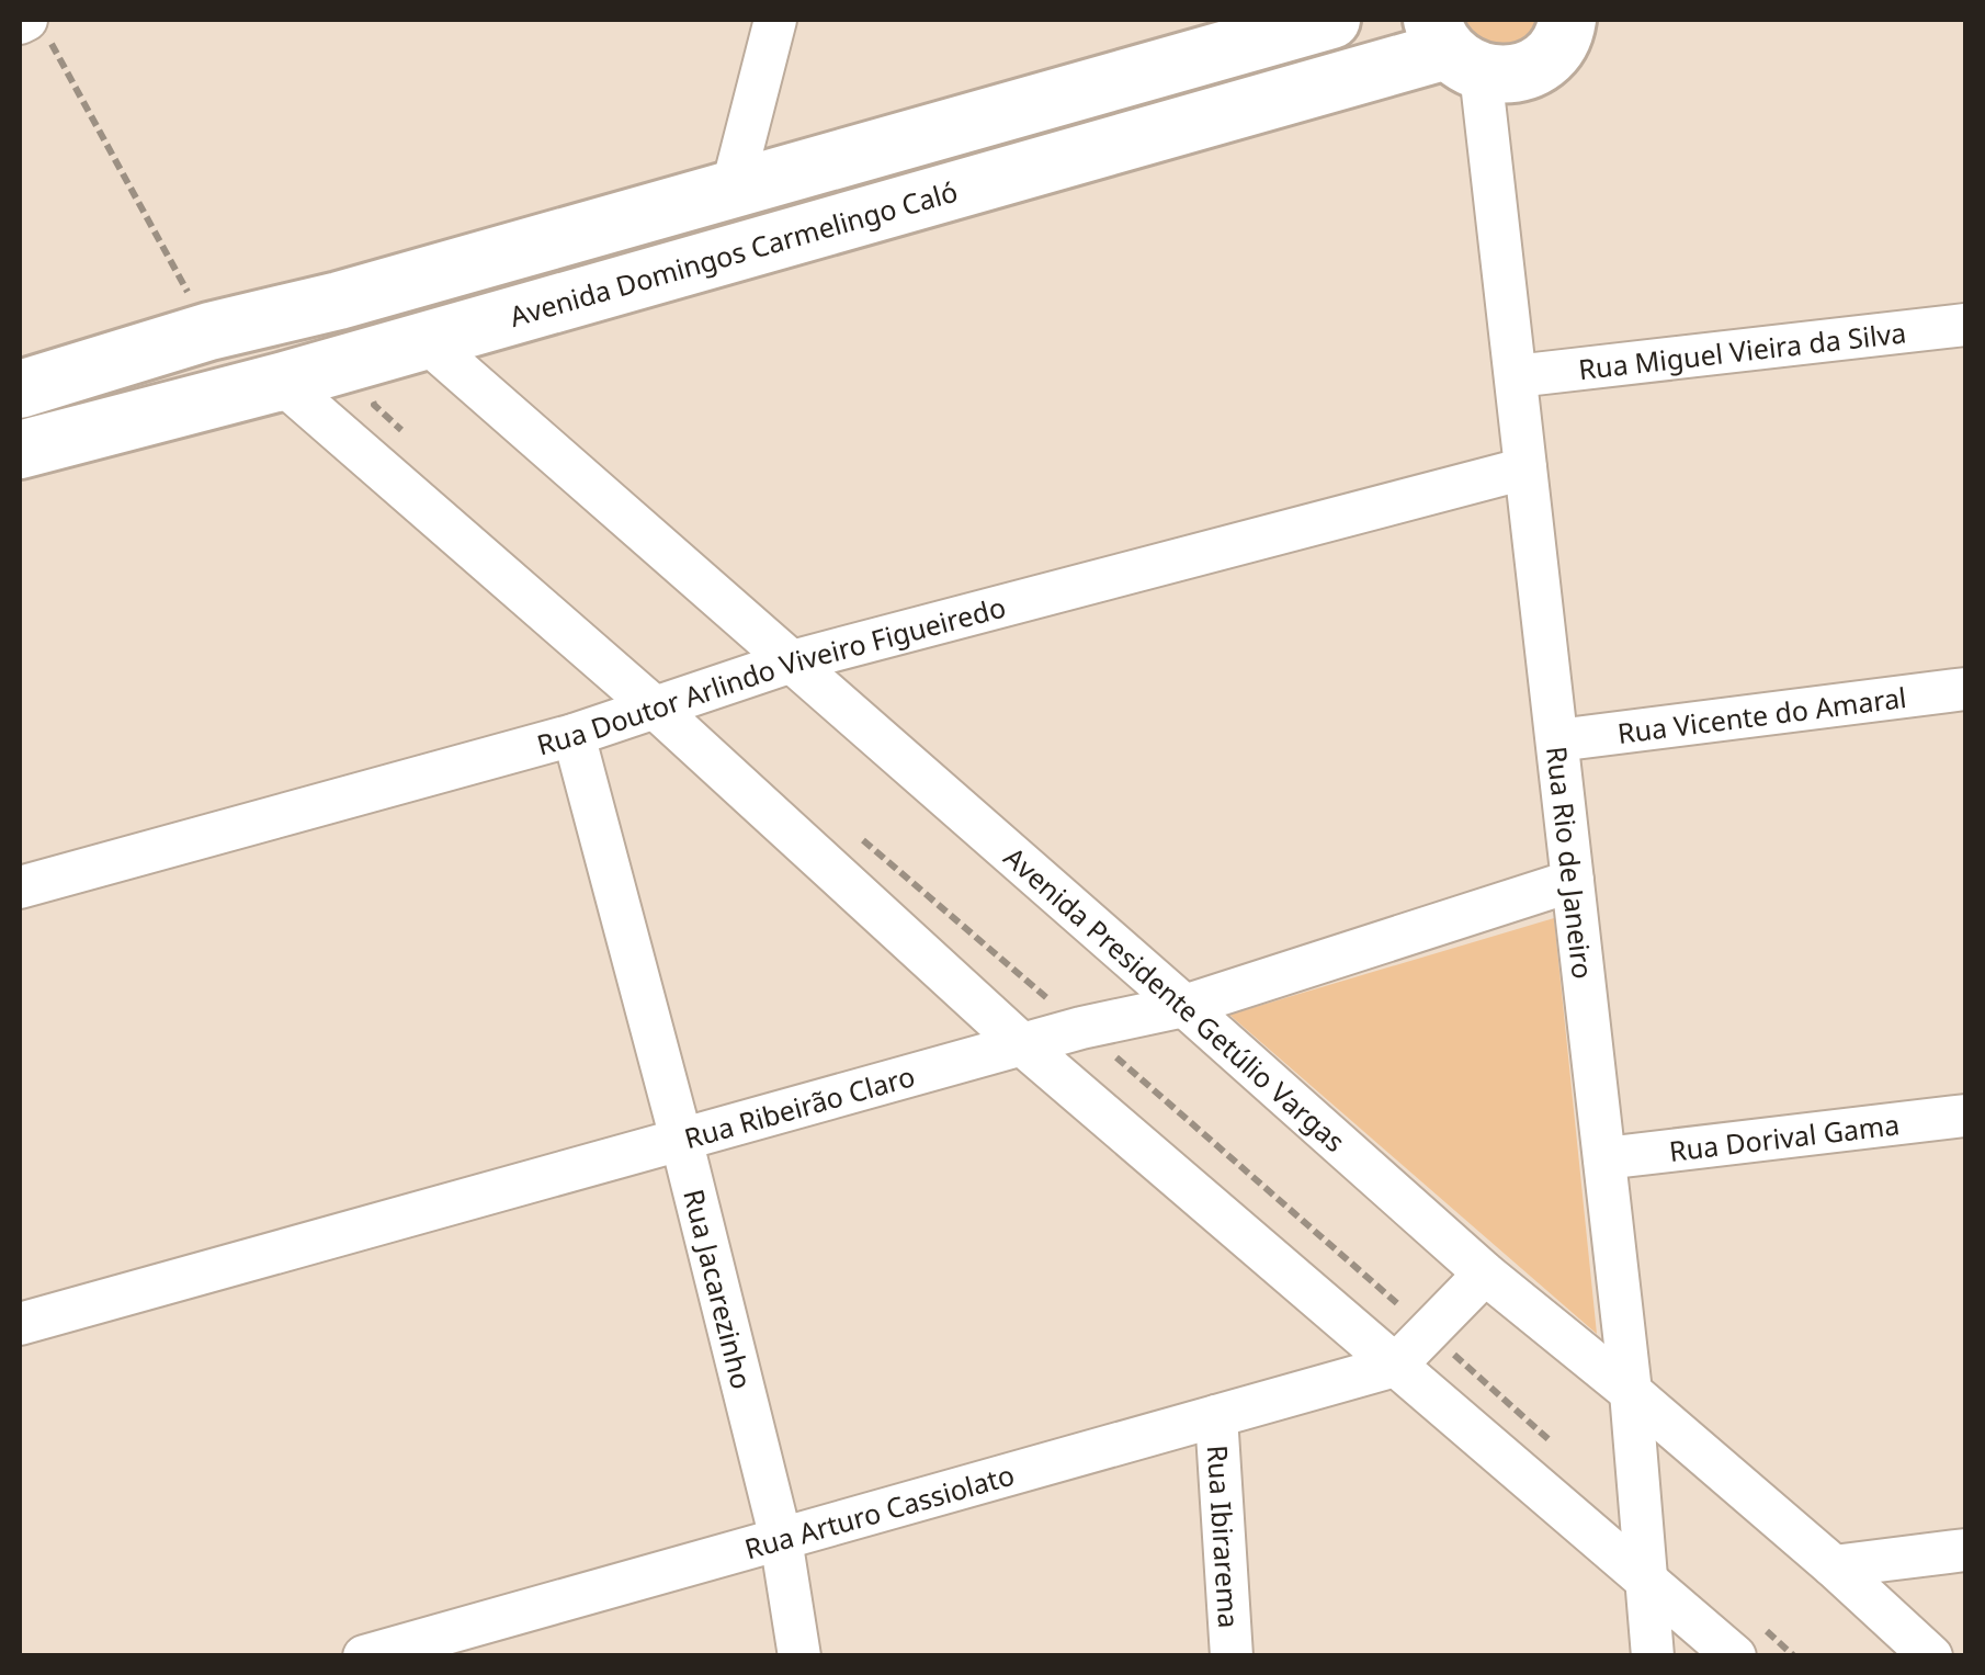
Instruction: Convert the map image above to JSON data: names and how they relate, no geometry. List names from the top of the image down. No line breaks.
{"streets":{"street":["Avenida Domingos Carmelingo Caló","Rua Miguel Vieira da Silva","Rua Doutor Arlindo Viveiro Figueiredo","Rua Vicente do Amaral","Rua Rio de Janeiro","Avenida Presidente Getúlio Vargas","Rua Ribeirão Claro","Rua Dorival Gama","Rua Jacarezinho","Rua Arturo Cassiolato","Rua Ibirarema"]},"crossings":[["Avenida Domingos Carmelingo Caló","Rua Rio de Janeiro"],["Avenida Domingos Carmelingo Caló","Avenida Presidente Getúlio Vargas"],["Rua Miguel Vieira da Silva","Rua Rio de Janeiro"],["Rua Doutor Arlindo Viveiro Figueiredo","Rua Rio de Janeiro"],["Rua Doutor Arlindo Viveiro Figueiredo","Avenida Presidente Getúlio Vargas"],["Rua Doutor Arlindo Viveiro Figueiredo","Rua Jacarezinho"],["Rua Vicente do Amaral","Rua Rio de Janeiro"],["Rua Rio de Janeiro","Avenida Presidente Getúlio Vargas"],["Rua Rio de Janeiro","Rua Ribeirão Claro"],["Rua Rio de Janeiro","Rua Dorival Gama"],["Avenida Presidente Getúlio Vargas","Rua Ribeirão Claro"],["Rua Ribeirão Claro","Rua Jacarezinho"],["Rua Jacarezinho","Rua Arturo Cassiolato"],["Rua Arturo Cassiolato","Rua Ibirarema"]]}
